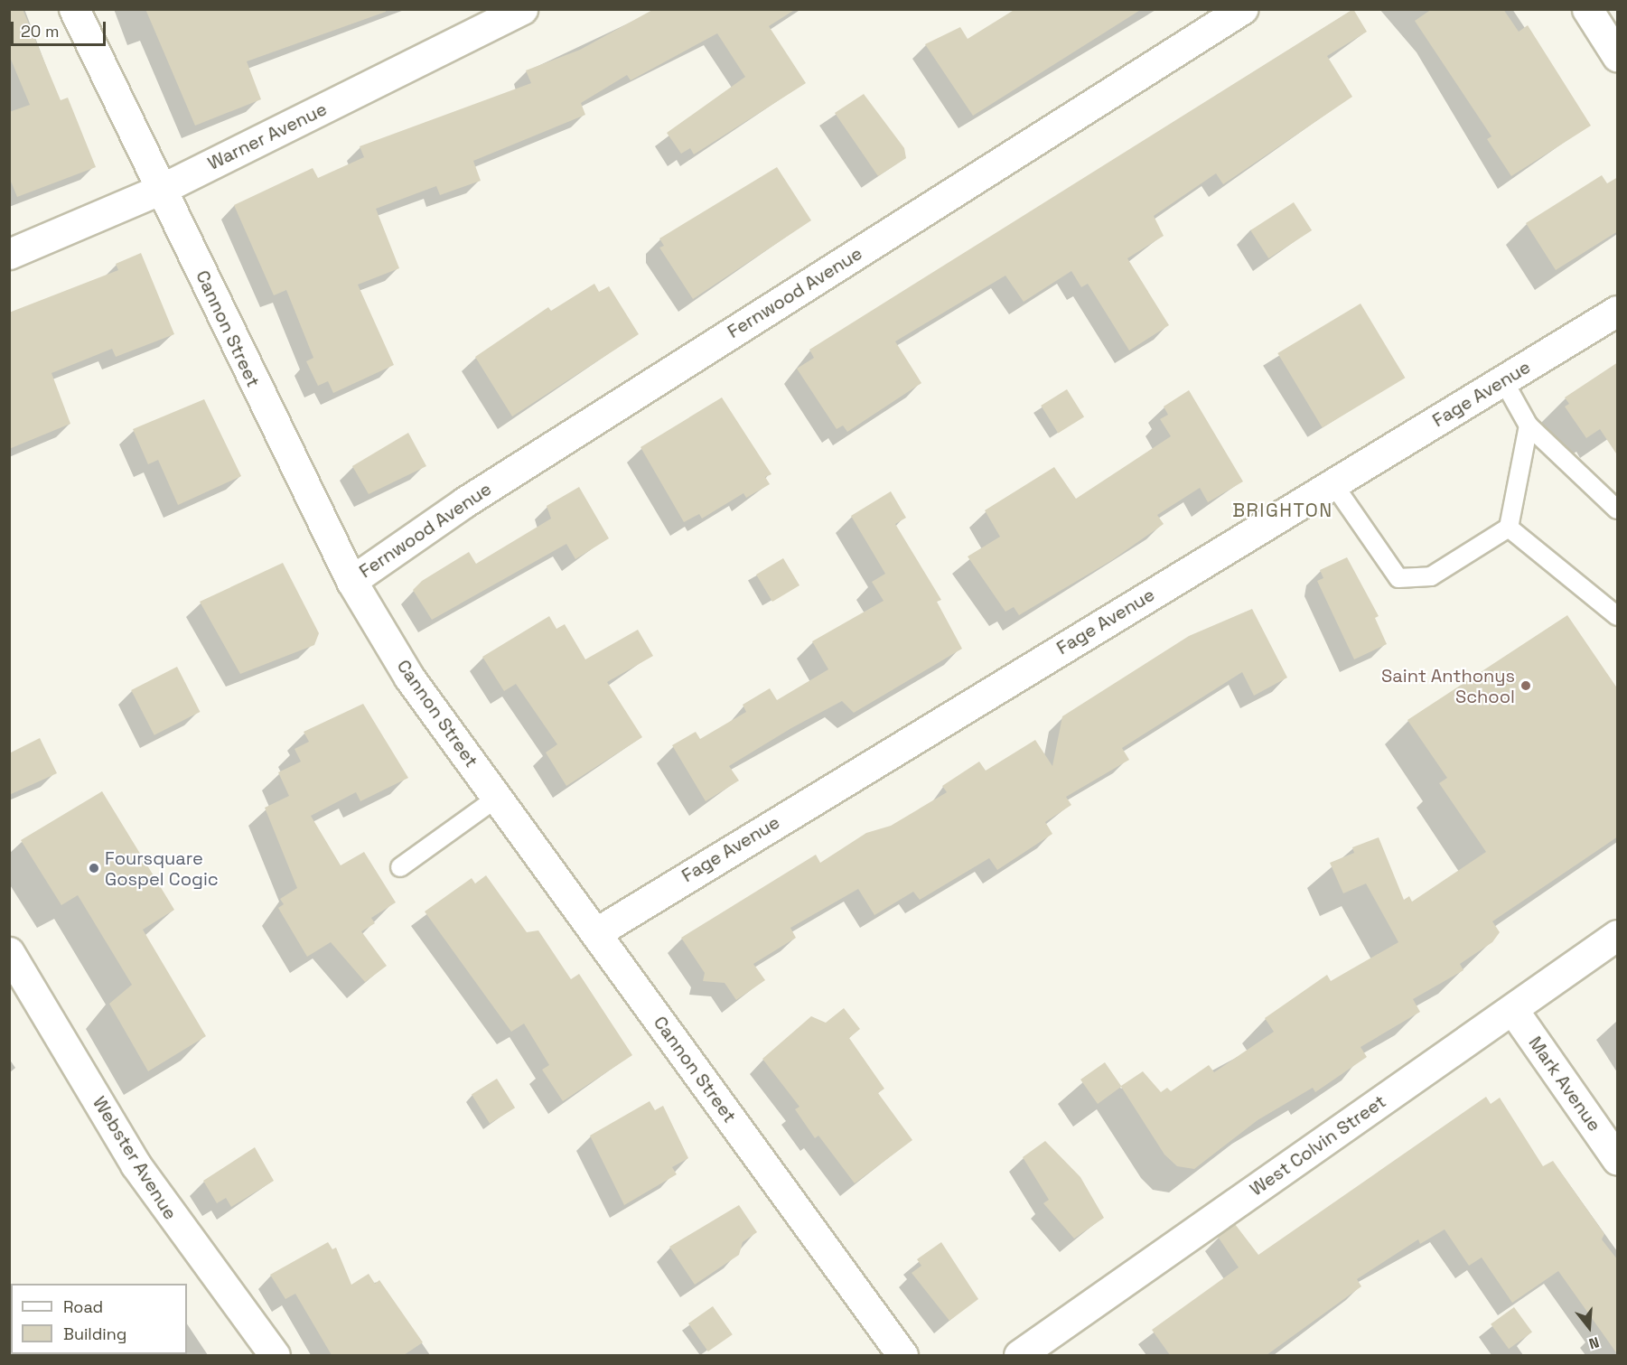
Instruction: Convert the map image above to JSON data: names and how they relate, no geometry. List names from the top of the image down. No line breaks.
{"streets":{"street":["Warner Avenue","Fernwood Avenue","Cannon Street","Fage Avenue","Mark Avenue","West Colvin Street","Webster Avenue"]},"crossings":[["Warner Avenue","Cannon Street"],["Fernwood Avenue","Cannon Street"],["Cannon Street","Fage Avenue"],["Mark Avenue","West Colvin Street"]],"districts":["BRIGHTON"],"places":["Saint Anthonys School","Foursquare Gospel Cogic"],"legend":["Road","Building"],"scale_bar":"20 m","north":"bottom"}
